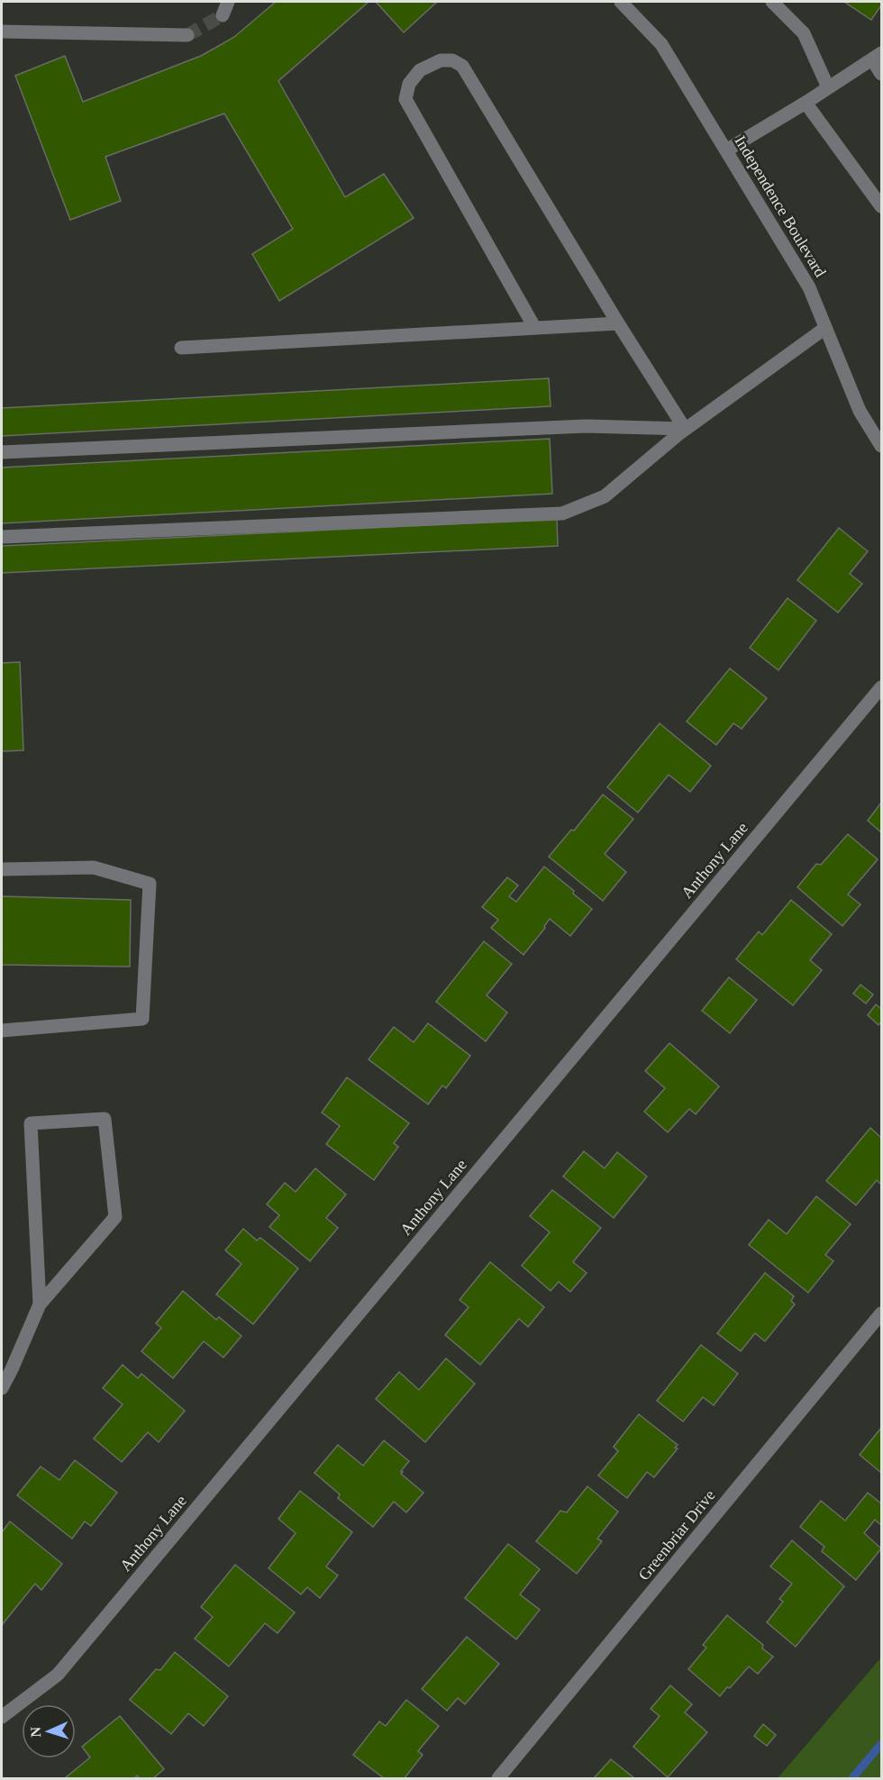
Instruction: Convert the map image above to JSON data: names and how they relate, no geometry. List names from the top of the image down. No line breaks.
{"streets":{"street":["Independence Boulevard","Anthony Lane","Greenbriar Drive"]},"north":"left"}
